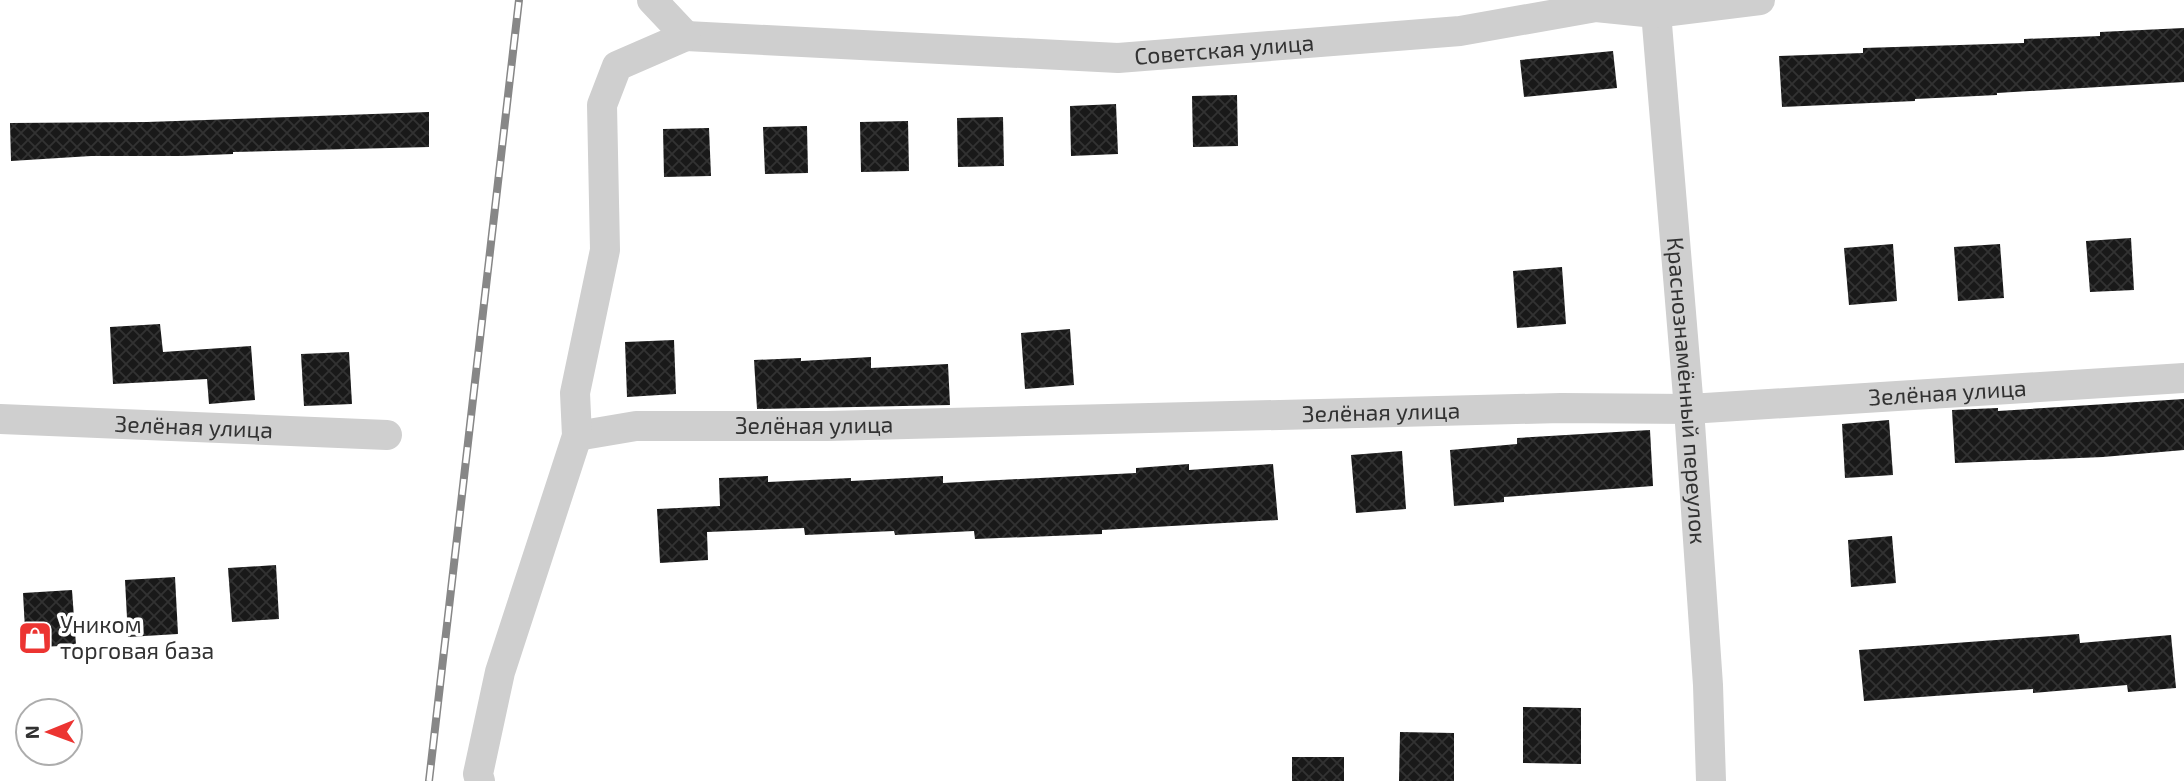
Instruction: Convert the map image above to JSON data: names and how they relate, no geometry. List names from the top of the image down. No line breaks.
{"streets":{"street":["Советская улица","Краснознамённый переулок","Зелёная улица"]},"crossings":[["Советская улица","Краснознамённый переулок"],["Краснознамённый переулок","Зелёная улица"]],"places":{"shop":["Уником торговая база"]},"north":"left"}
